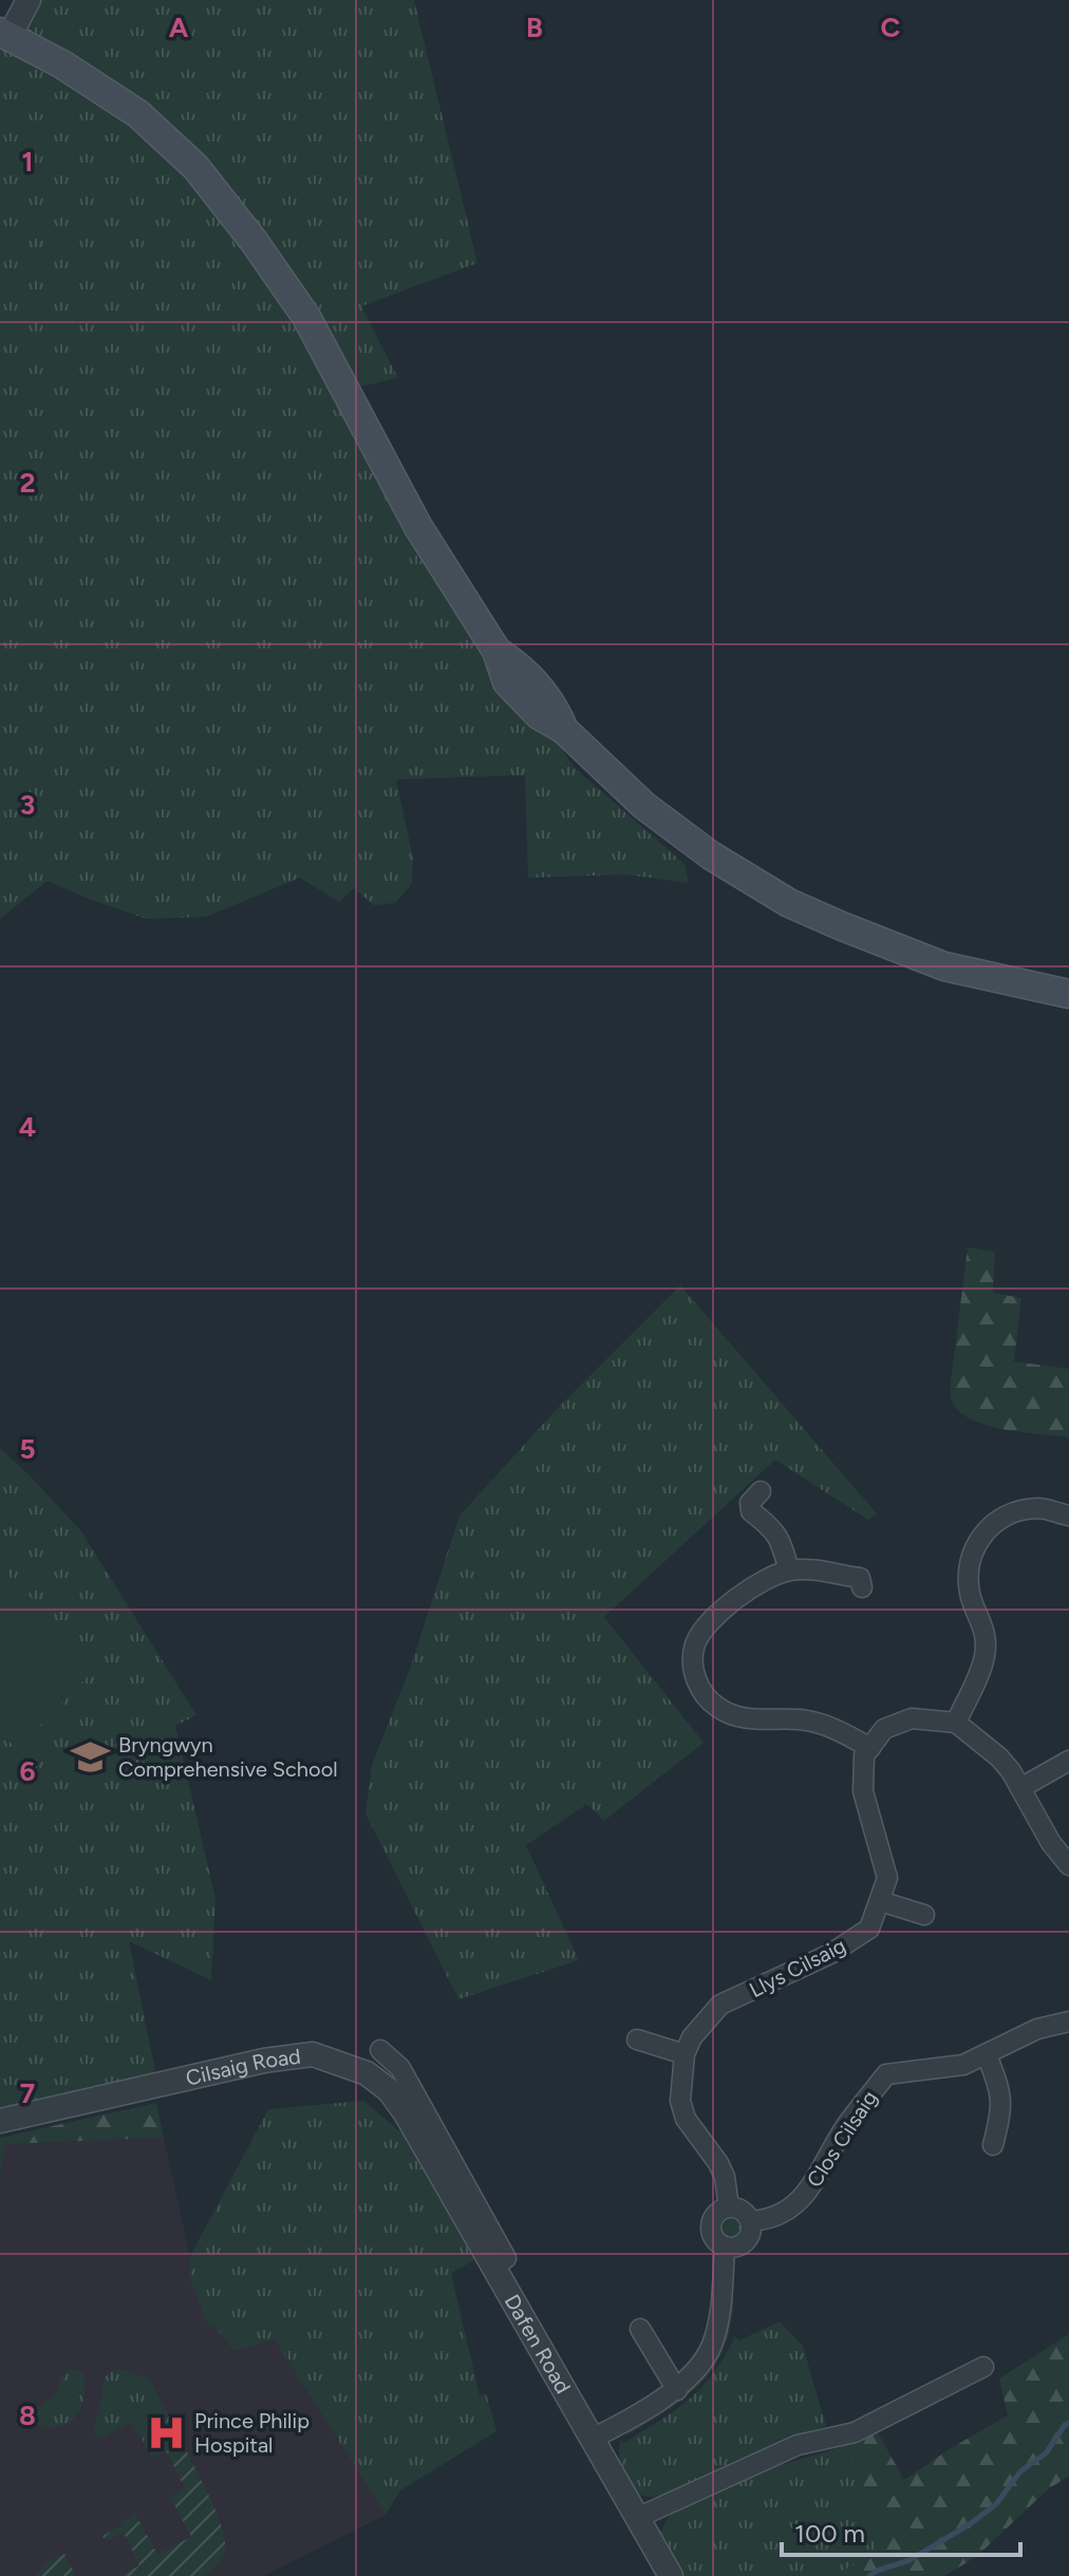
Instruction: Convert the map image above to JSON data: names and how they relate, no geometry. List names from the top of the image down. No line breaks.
{"streets":{"street":["Llys Cilsaig","Cilsaig Road","Clos Cilsaig","Dafen Road"]},"crossings":[["Llys Cilsaig","Clos Cilsaig"],["Cilsaig Road","Dafen Road"]],"places":{"school or university":["Bryngwyn Comprehensive School"],"hospital":["Prince Philip Hospital"]},"scale_bar":"100 m","grid":{"columns":["A","B","C"],"rows":["1","2","3","4","5","6","7","8"]}}
